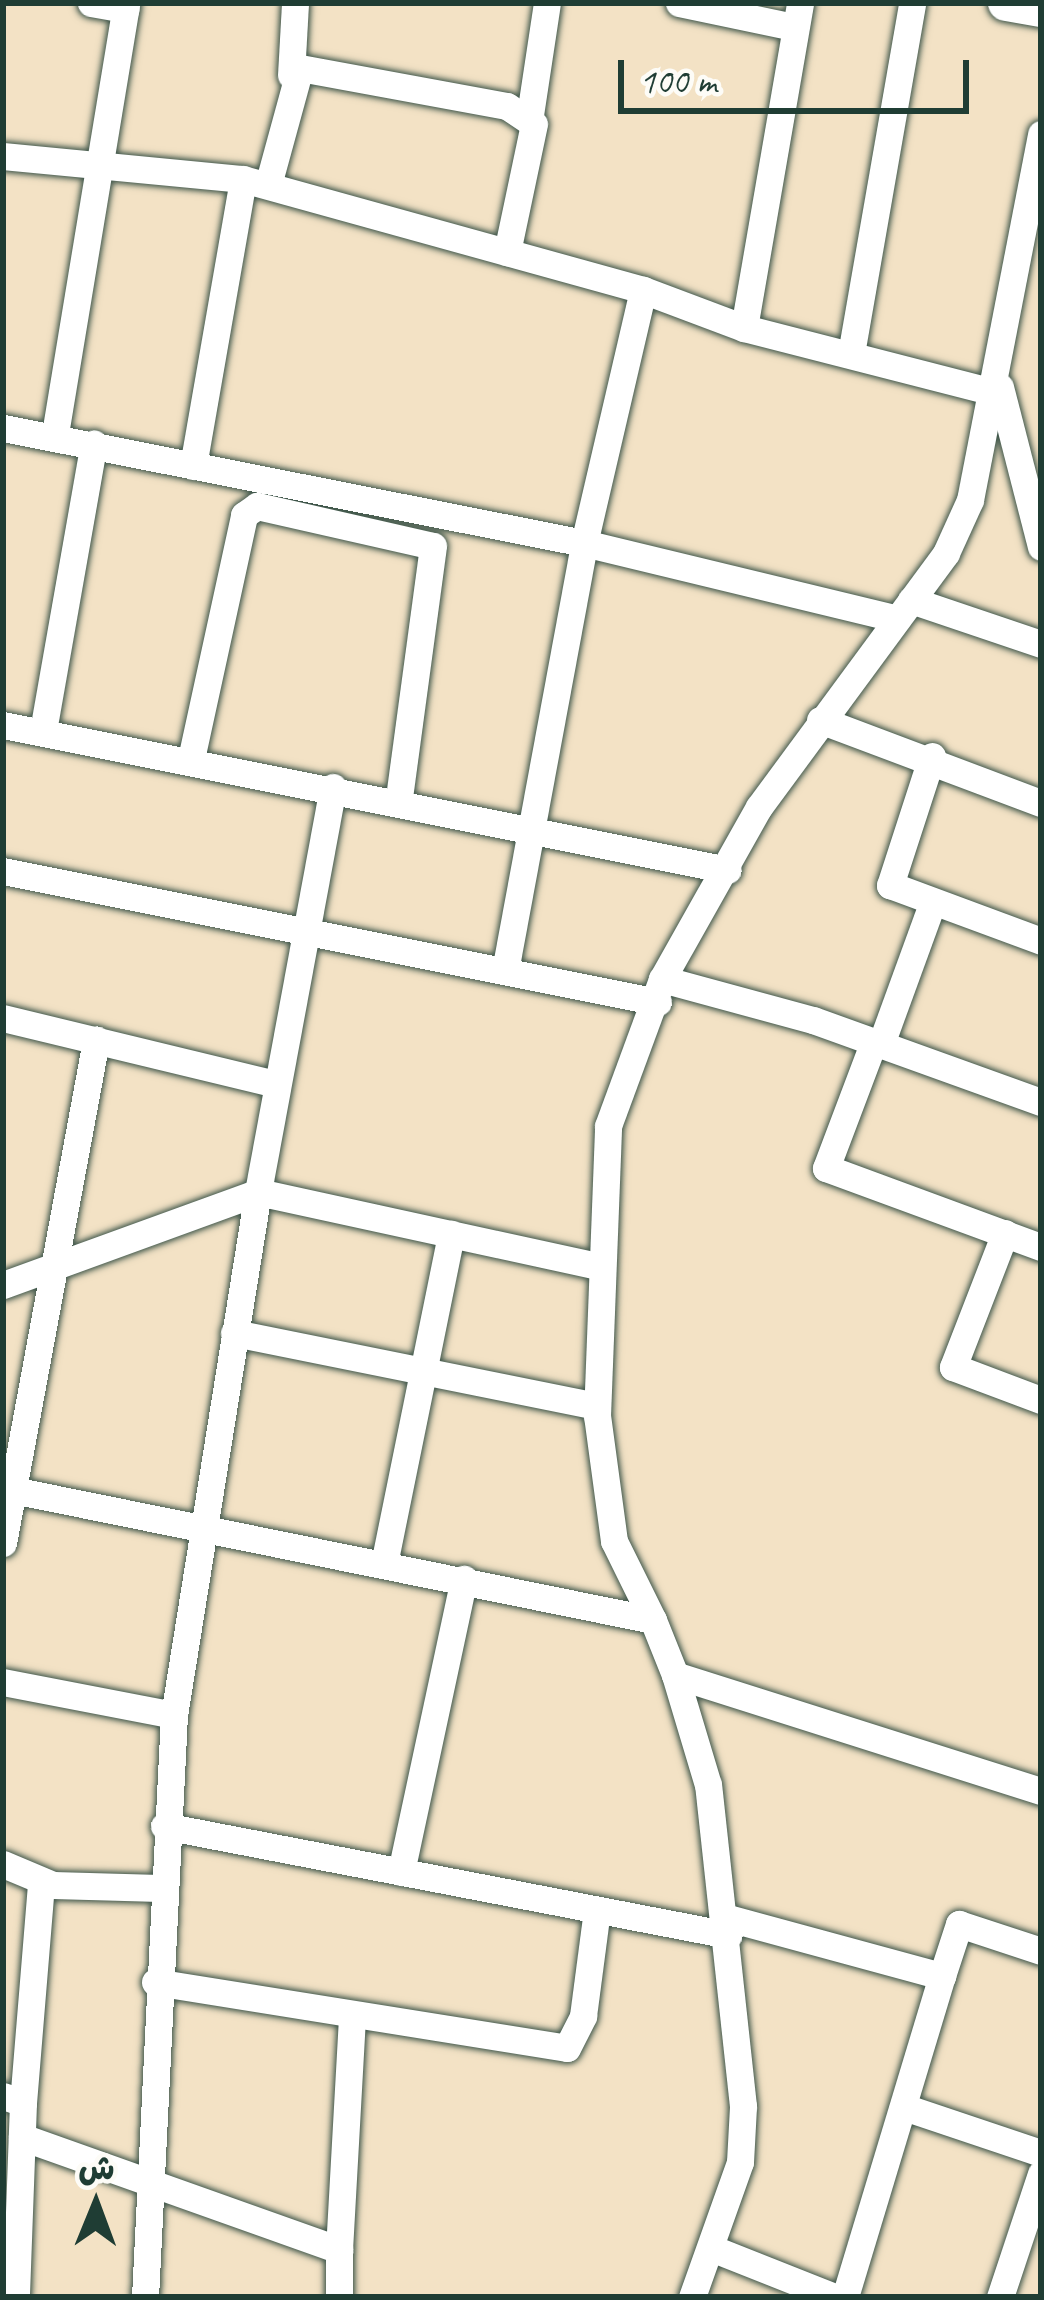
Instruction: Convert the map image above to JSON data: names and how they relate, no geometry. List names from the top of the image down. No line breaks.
{"scale_bar":"100 m","north":"top"}
